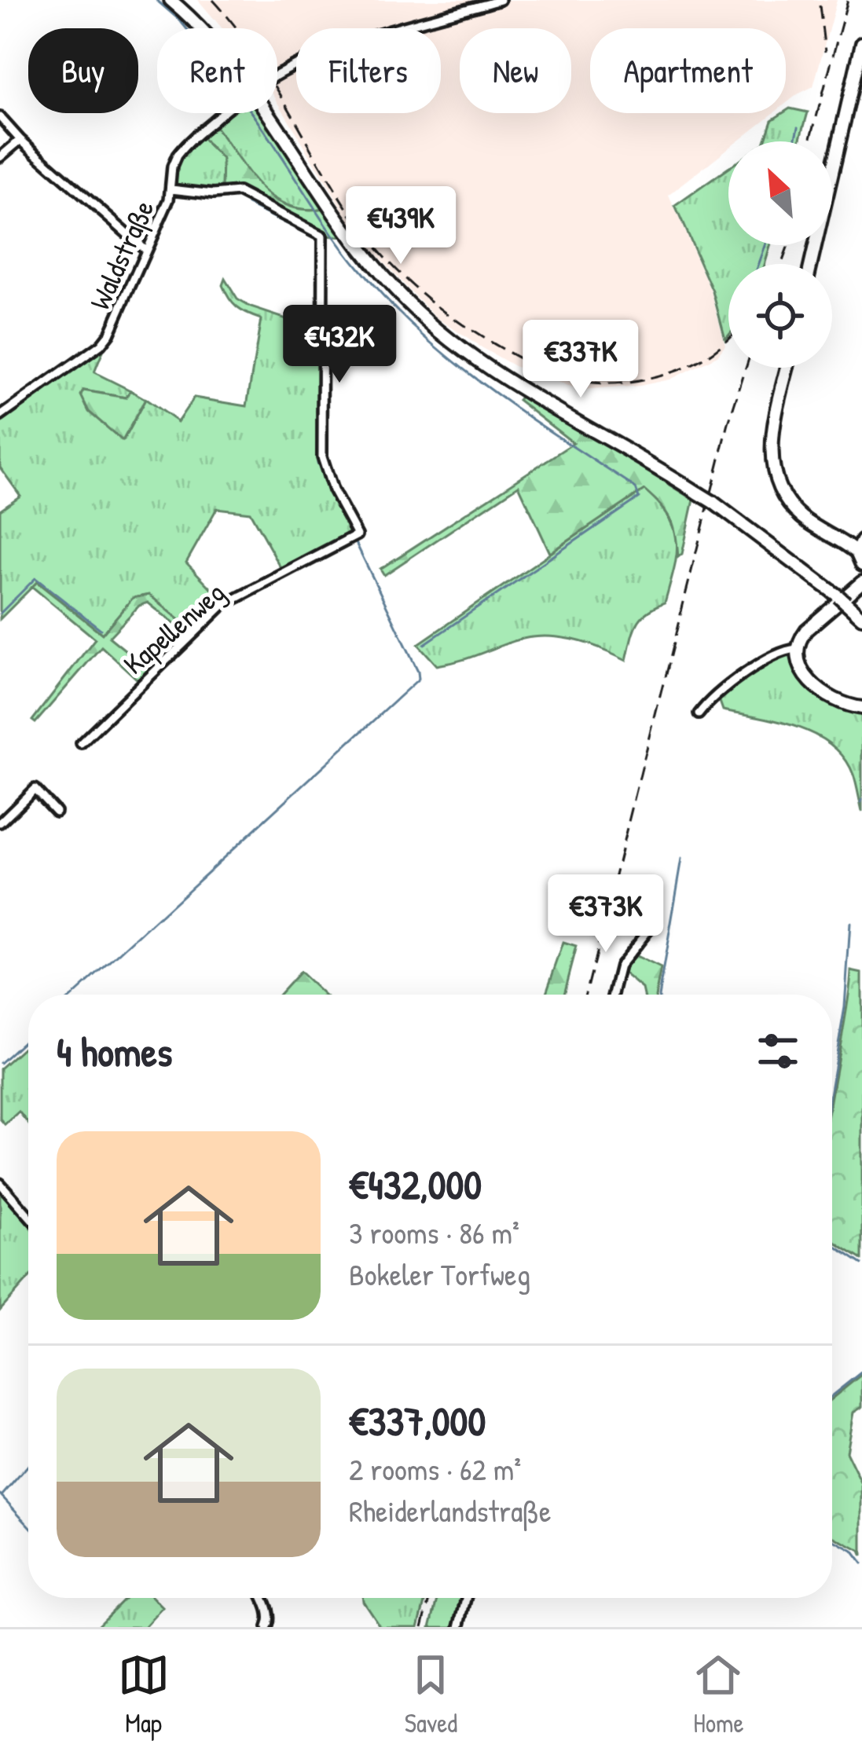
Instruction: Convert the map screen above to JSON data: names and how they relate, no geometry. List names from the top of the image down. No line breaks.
{"streets":{"street":["Waldstraße","Kapellenweg"]},"crossings":[["Waldstraße","Kapellenweg"]],"north":"top left","page":{"chip":["Buy","Rent","Filters","New","Apartment"],"price":["€439K","€432K","€337K","€373K"],"heading":"4 homes","list":[{"name":"€432,000","note":"3 rooms · 86 m² · Bokeler Torfweg"},{"name":"€337,000","note":"2 rooms · 62 m² · Rheiderlandstraße"}],"tabs":["Map","Saved","Home"]}}
